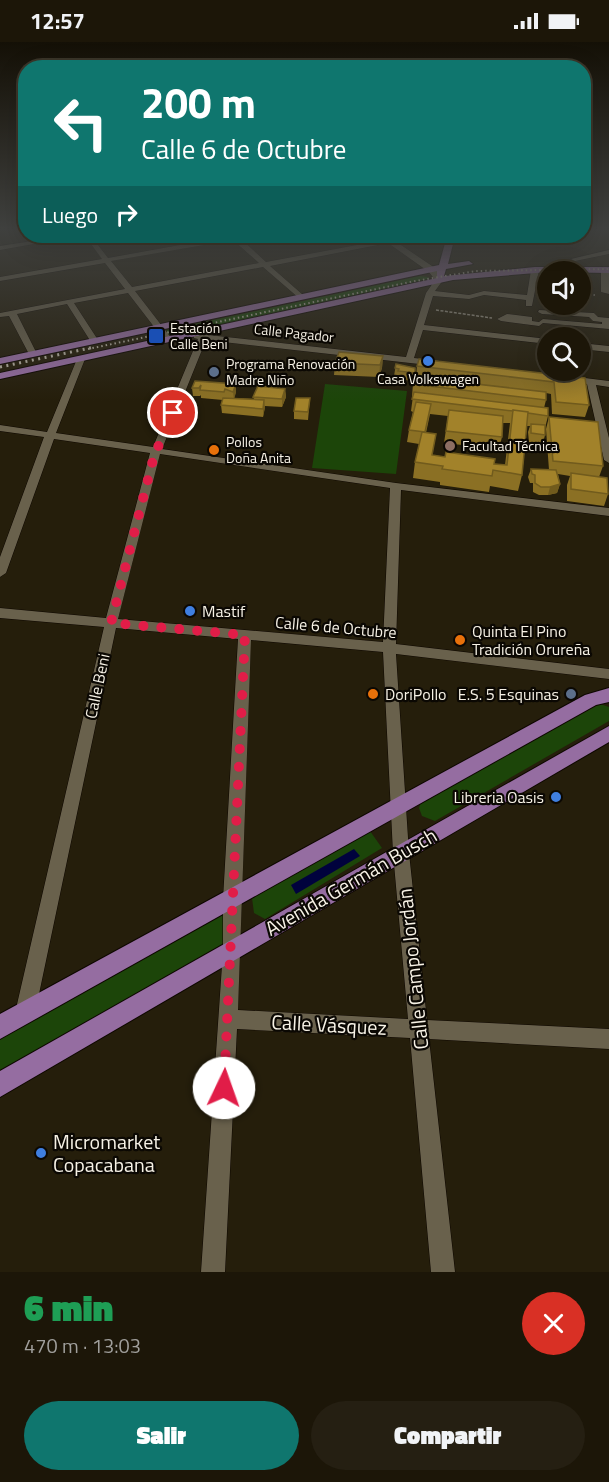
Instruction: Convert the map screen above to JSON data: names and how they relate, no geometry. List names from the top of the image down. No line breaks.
{"streets":{"main road":["Avenida Germán Busch"],"street":["Calle Pagador","Calle 6 de Octubre","Calle Beni","Calle Campo Jordán","Calle Vásquez"]},"crossings":[["Calle Pagador","Calle Beni"],["Calle 6 de Octubre","Calle Beni"],["Calle 6 de Octubre","Calle Campo Jordán"],["Avenida Germán Busch","Calle Campo Jordán"],["Calle Campo Jordán","Calle Vásquez"]],"places":{"transit":["Estación Calle Beni"],"other":["Casa Volkswagen","Programa Renovación Madre Niño","Facultad Técnica","Pollos Doña Anita","Mastif","Quinta El Pino Tradición Orureña","DoriPollo","E.S. 5 Esquinas","Libreria Oasis","Micromarket Copacabana"]},"page":{"status":"12:57","turn":["200 m","Calle 6 de Octubre"],"then":"Luego","heading":["6 min","470 m · 13:03"],"buttons":["Salir","Compartir"]}}
